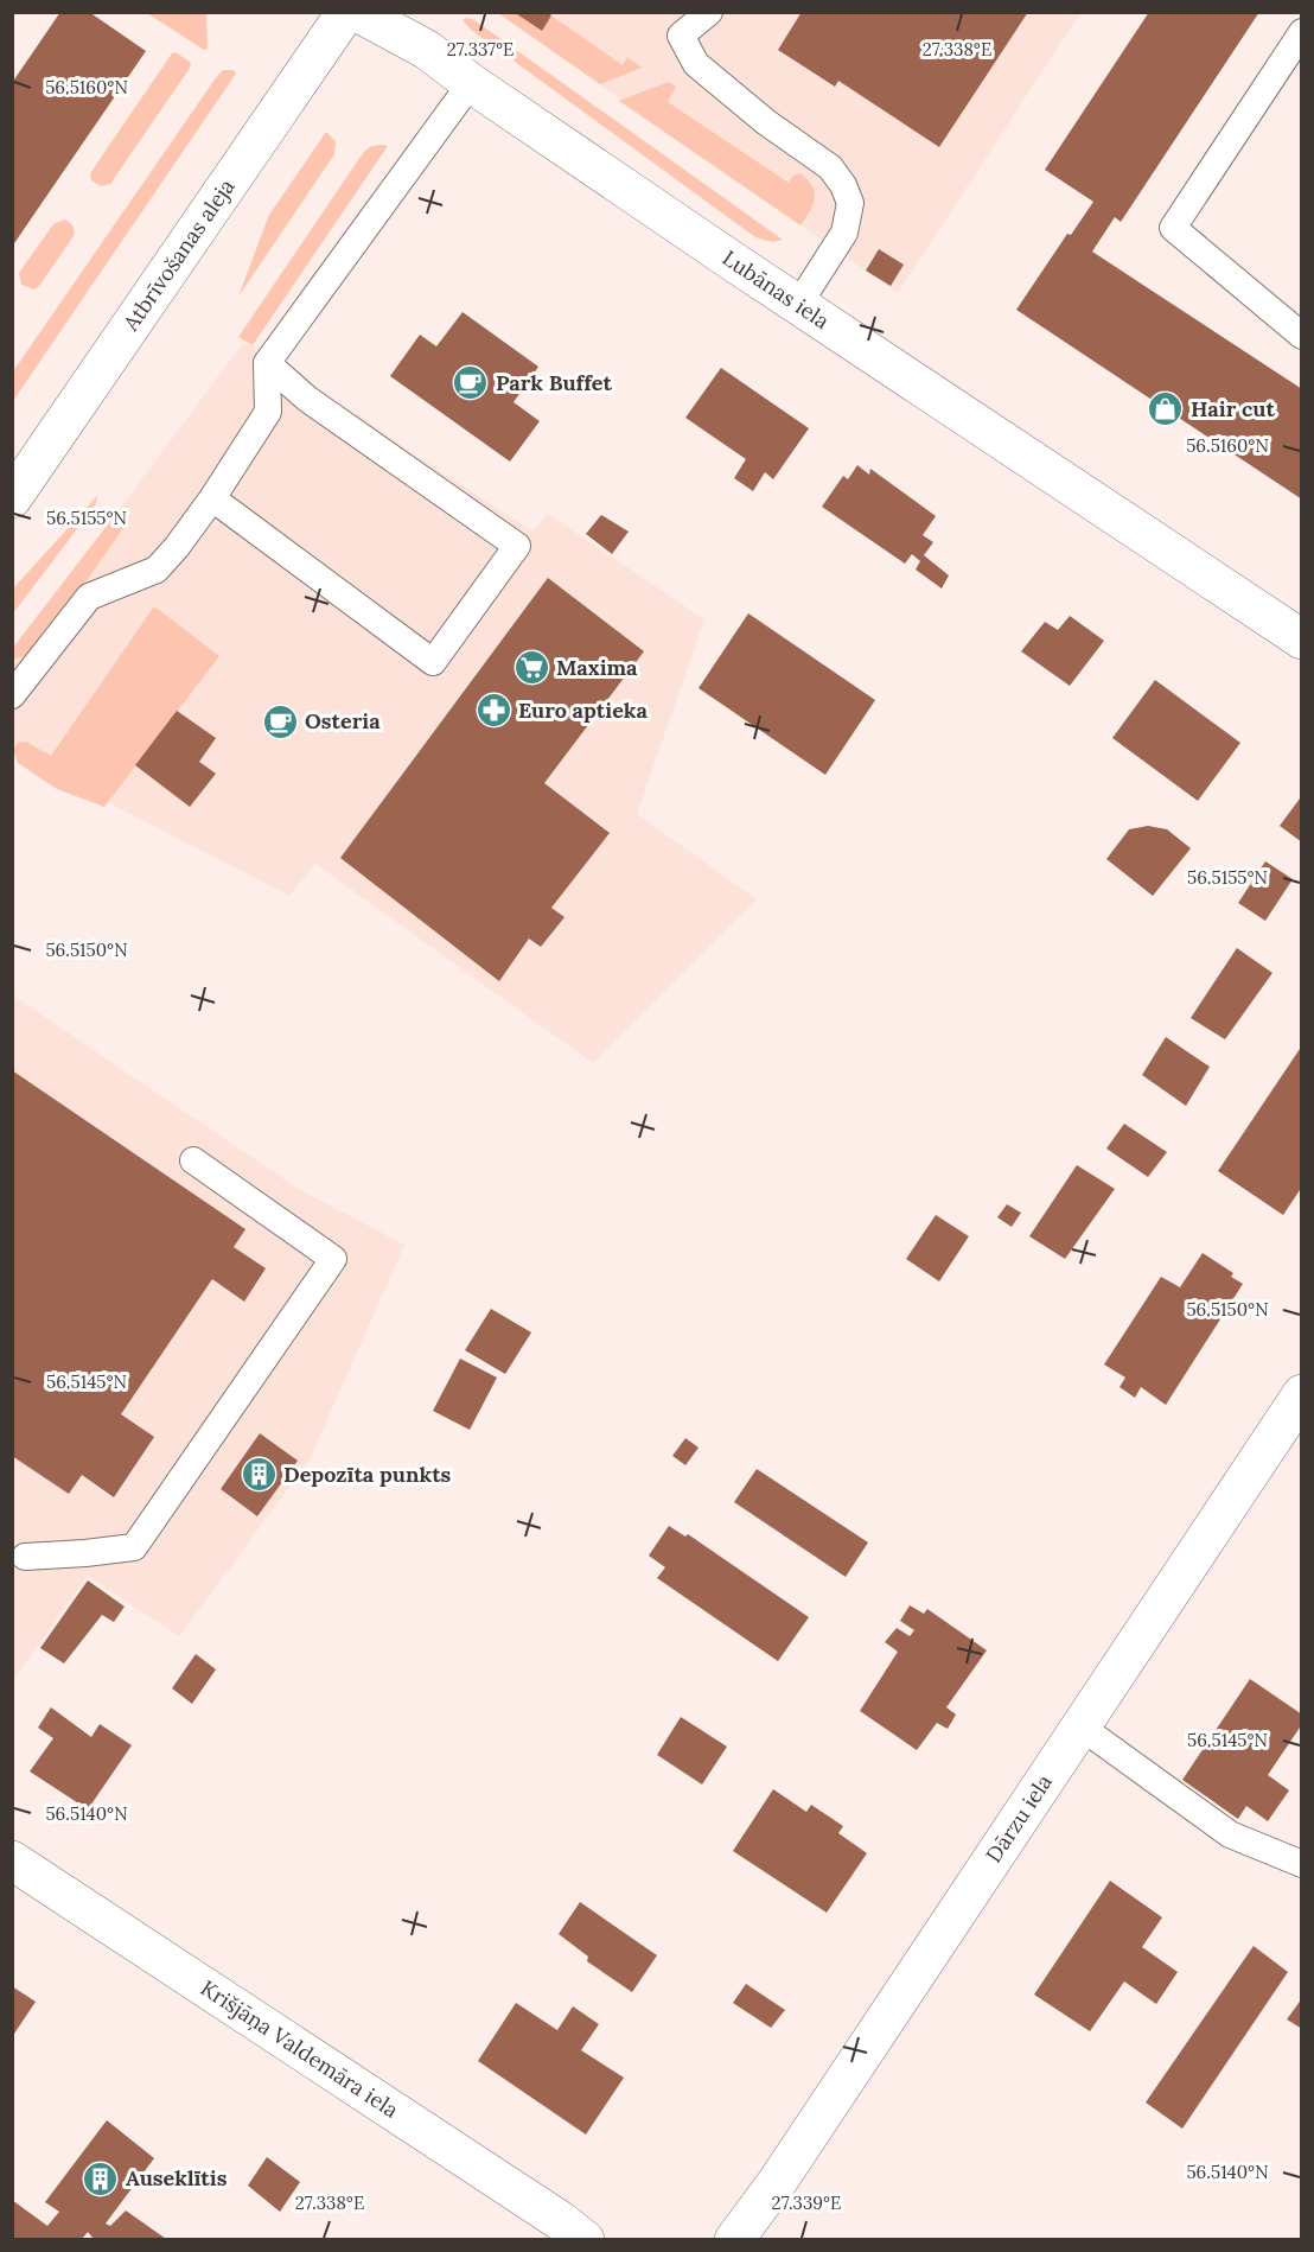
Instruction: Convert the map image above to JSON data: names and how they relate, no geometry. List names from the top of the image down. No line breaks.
{"streets":{"street":["Atbrīvošanas aleja","Lubānas iela","Dārzu iela","Krišjāņa Valdemāra iela"]},"places":{"cafe":["Park Buffet","Osteria"],"shop":["Hair cut"],"supermarket":["Maxima"],"pharmacy":["Euro aptieka"],"building":["Depozīta punkts","Auseklītis"]},"coordinates":["27.337°E","27.338°E","56.5160°N","56.5155°N","56.5150°N","56.5145°N","56.5140°N","27.339°E"]}
